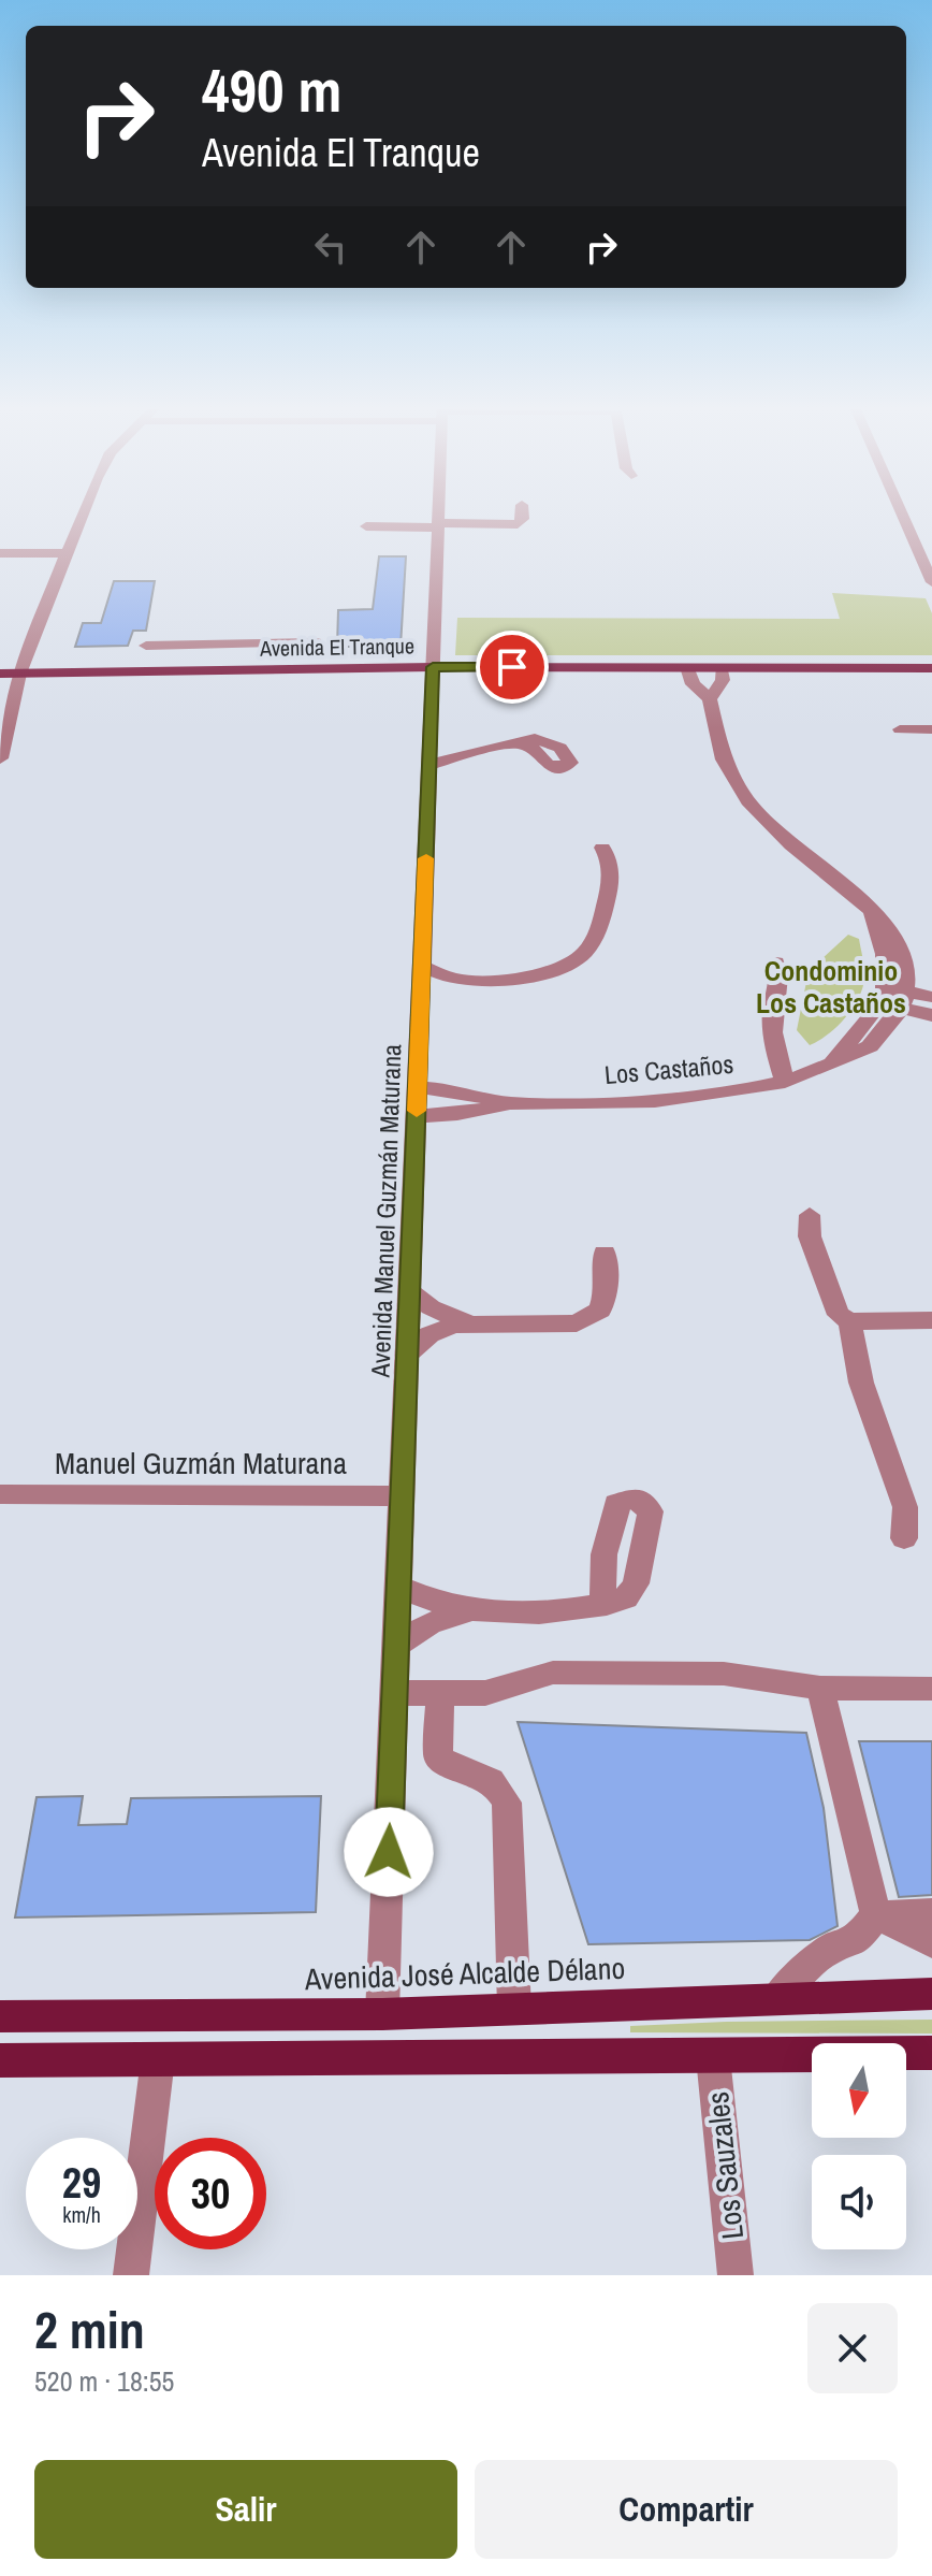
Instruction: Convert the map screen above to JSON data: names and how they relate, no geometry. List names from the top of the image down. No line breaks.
{"streets":{"main road":["Avenida El Tranque","Avenida José Alcalde Délano"],"street":["Los Castaños","Avenida Manuel Guzmán Maturana","Manuel Guzmán Maturana","Los Sauzales"]},"crossings":[["Avenida El Tranque","Avenida Manuel Guzmán Maturana"],["Los Castaños","Avenida Manuel Guzmán Maturana"],["Avenida Manuel Guzmán Maturana","Manuel Guzmán Maturana"],["Avenida Manuel Guzmán Maturana","Avenida José Alcalde Délano"]],"districts":["Condominio Los Castaños"],"north":"bottom","page":{"turn":["490 m","Avenida El Tranque"],"speed":"29 km/h","limit":"30","heading":["2 min","520 m · 18:55"],"buttons":["Salir","Compartir"]}}
